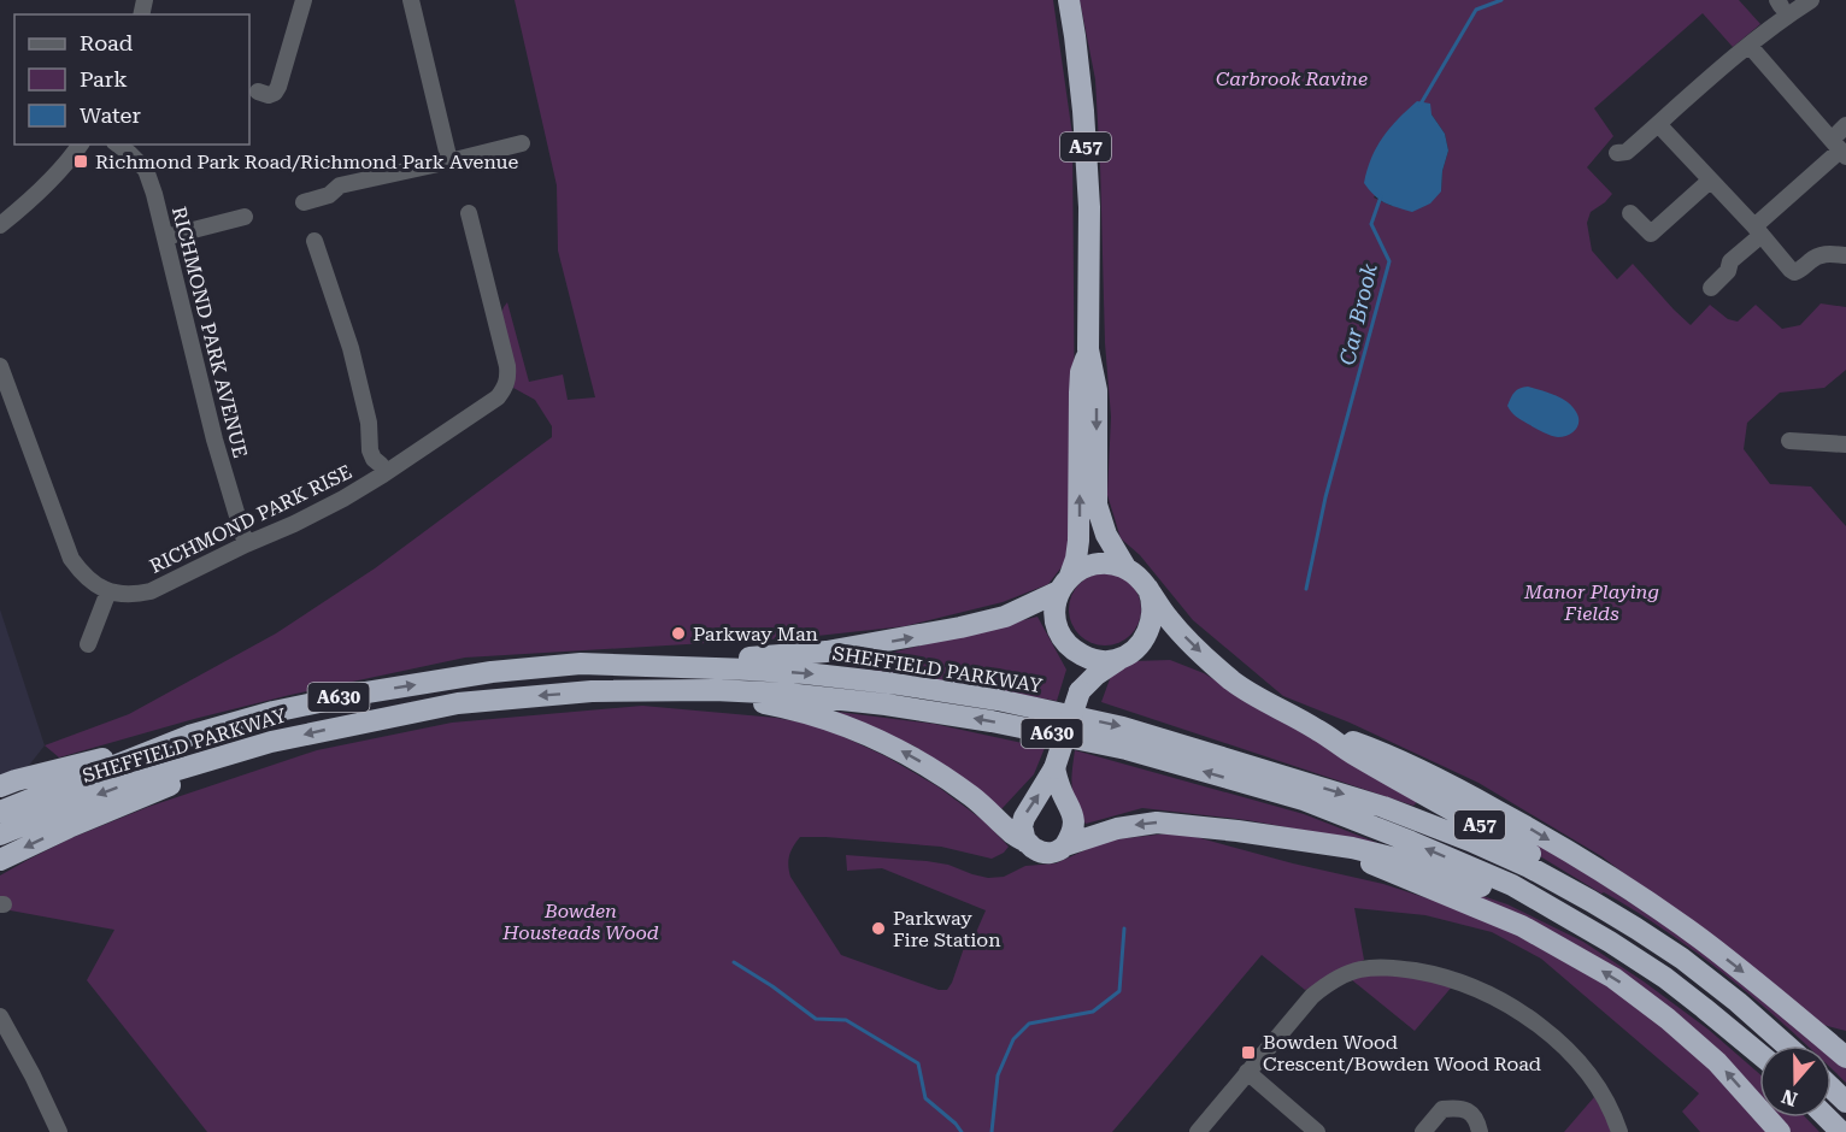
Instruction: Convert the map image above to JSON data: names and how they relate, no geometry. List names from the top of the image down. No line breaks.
{"streets":{"highway":["A57","SHEFFIELD PARKWAY","A630"],"street":["RICHMOND PARK AVENUE","RICHMOND PARK RISE"]},"crossings":[["A57","SHEFFIELD PARKWAY"],["RICHMOND PARK AVENUE","RICHMOND PARK RISE"]],"water":["Car Brook"],"parks":["Carbrook Ravine","Manor Playing Fields","Bowden Housteads Wood"],"places":{"transit":["Richmond Park Road/Richmond Park Avenue","Bowden Wood Crescent/Bowden Wood Road"],"other":["Parkway Man","Parkway Fire Station"]},"legend":["Road","Park","Water"],"north":"bottom"}
